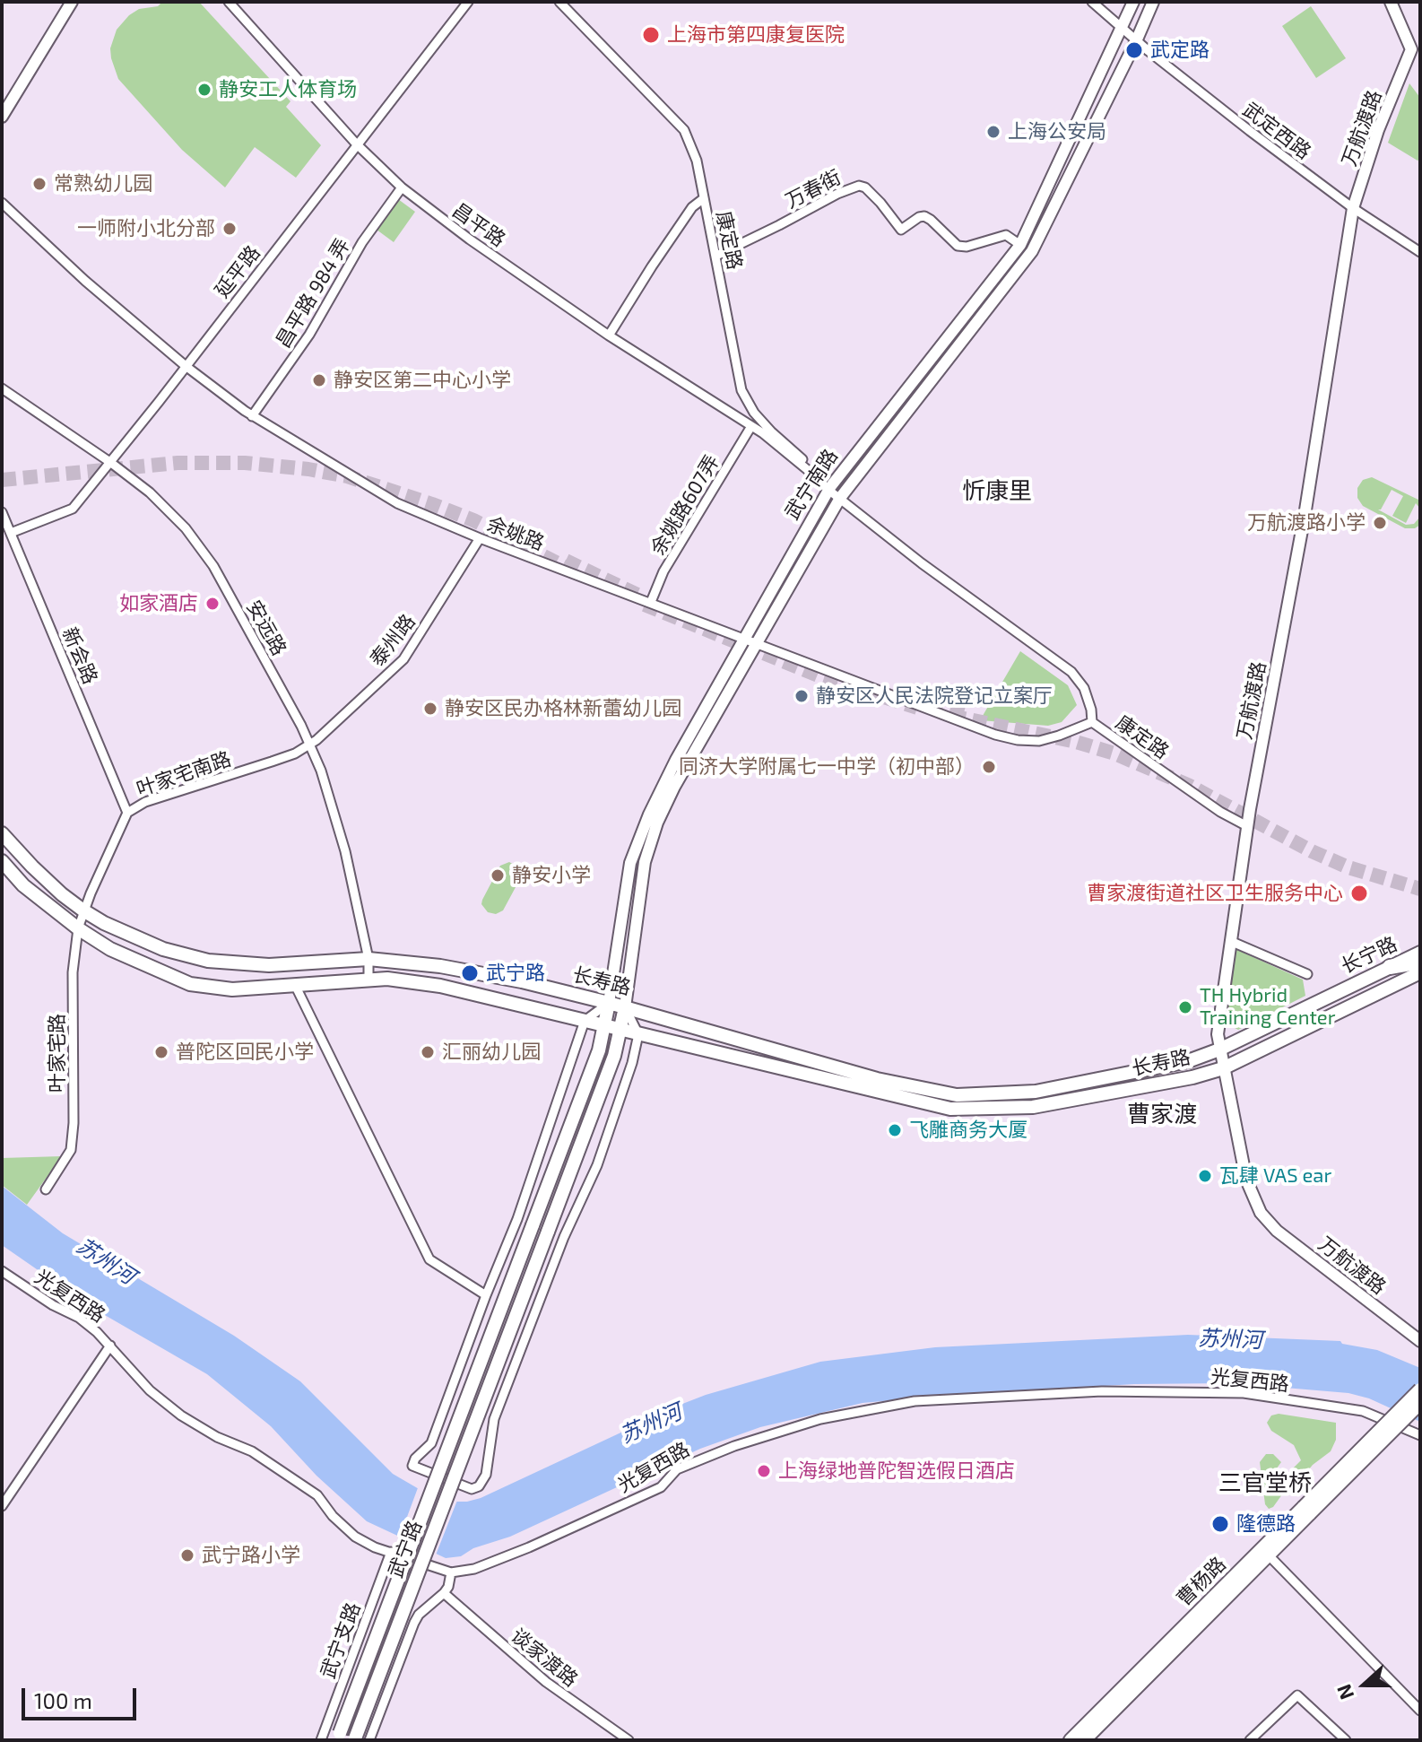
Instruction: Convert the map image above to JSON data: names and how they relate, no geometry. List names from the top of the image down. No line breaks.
{"streets":{"main road":["万航渡路","武宁南路","长宁路","长寿路","武宁路","曹杨路"],"street":["武定西路","万春街","昌平路","康定路","延平路","昌平路 984 弄","余姚路607弄","余姚路","安远路","泰州路","新会路","叶家宅南路","叶家宅路","光复西路","武宁支路","谈家渡路"]},"crossings":[["万航渡路","武定西路"],["万航渡路","康定路"],["万航渡路","长宁路"],["万航渡路","长寿路"],["武定西路","武宁南路"],["万春街","康定路"],["万春街","武宁南路"],["昌平路","康定路"],["昌平路","延平路"],["昌平路","昌平路 984 弄"],["昌平路","余姚路607弄"],["康定路","武宁南路"],["康定路","余姚路607弄"],["康定路","余姚路"],["延平路","余姚路"],["延平路","安远路"],["延平路","新会路"],["昌平路 984 弄","余姚路"],["武宁南路","余姚路"],["武宁南路","长寿路"],["武宁南路","武宁路"],["余姚路607弄","余姚路"],["余姚路","泰州路"],["安远路","泰州路"],["安远路","叶家宅南路"],["安远路","长寿路"],["泰州路","叶家宅南路"],["新会路","叶家宅南路"],["叶家宅南路","长寿路"],["叶家宅南路","叶家宅路"],["长宁路","长寿路"],["长寿路","叶家宅路"],["长寿路","武宁路"],["光复西路","武宁支路"]],"districts":["忻康里","曹家渡","三官堂桥"],"water":["苏州河"],"places":["上海市第四康复医院","武定路","静安工人体育场","上海公安局","常熟幼儿园","一师附小北分部","静安区第二中心小学","万航渡路小学","如家酒店","静安区人民法院登记立案厅","静安区民办格林新蕾幼儿园","同济大学附属七一中学（初中部）","静安小学","曹家渡街道社区卫生服务中心","武宁路","TH Hybrid Training Center","普陀区回民小学","汇丽幼儿园","飞雕商务大厦","瓦肆 VAS ear","上海绿地普陀智选假日酒店","隆德路","武宁路小学"],"scale_bar":"100 m","north":"left"}
